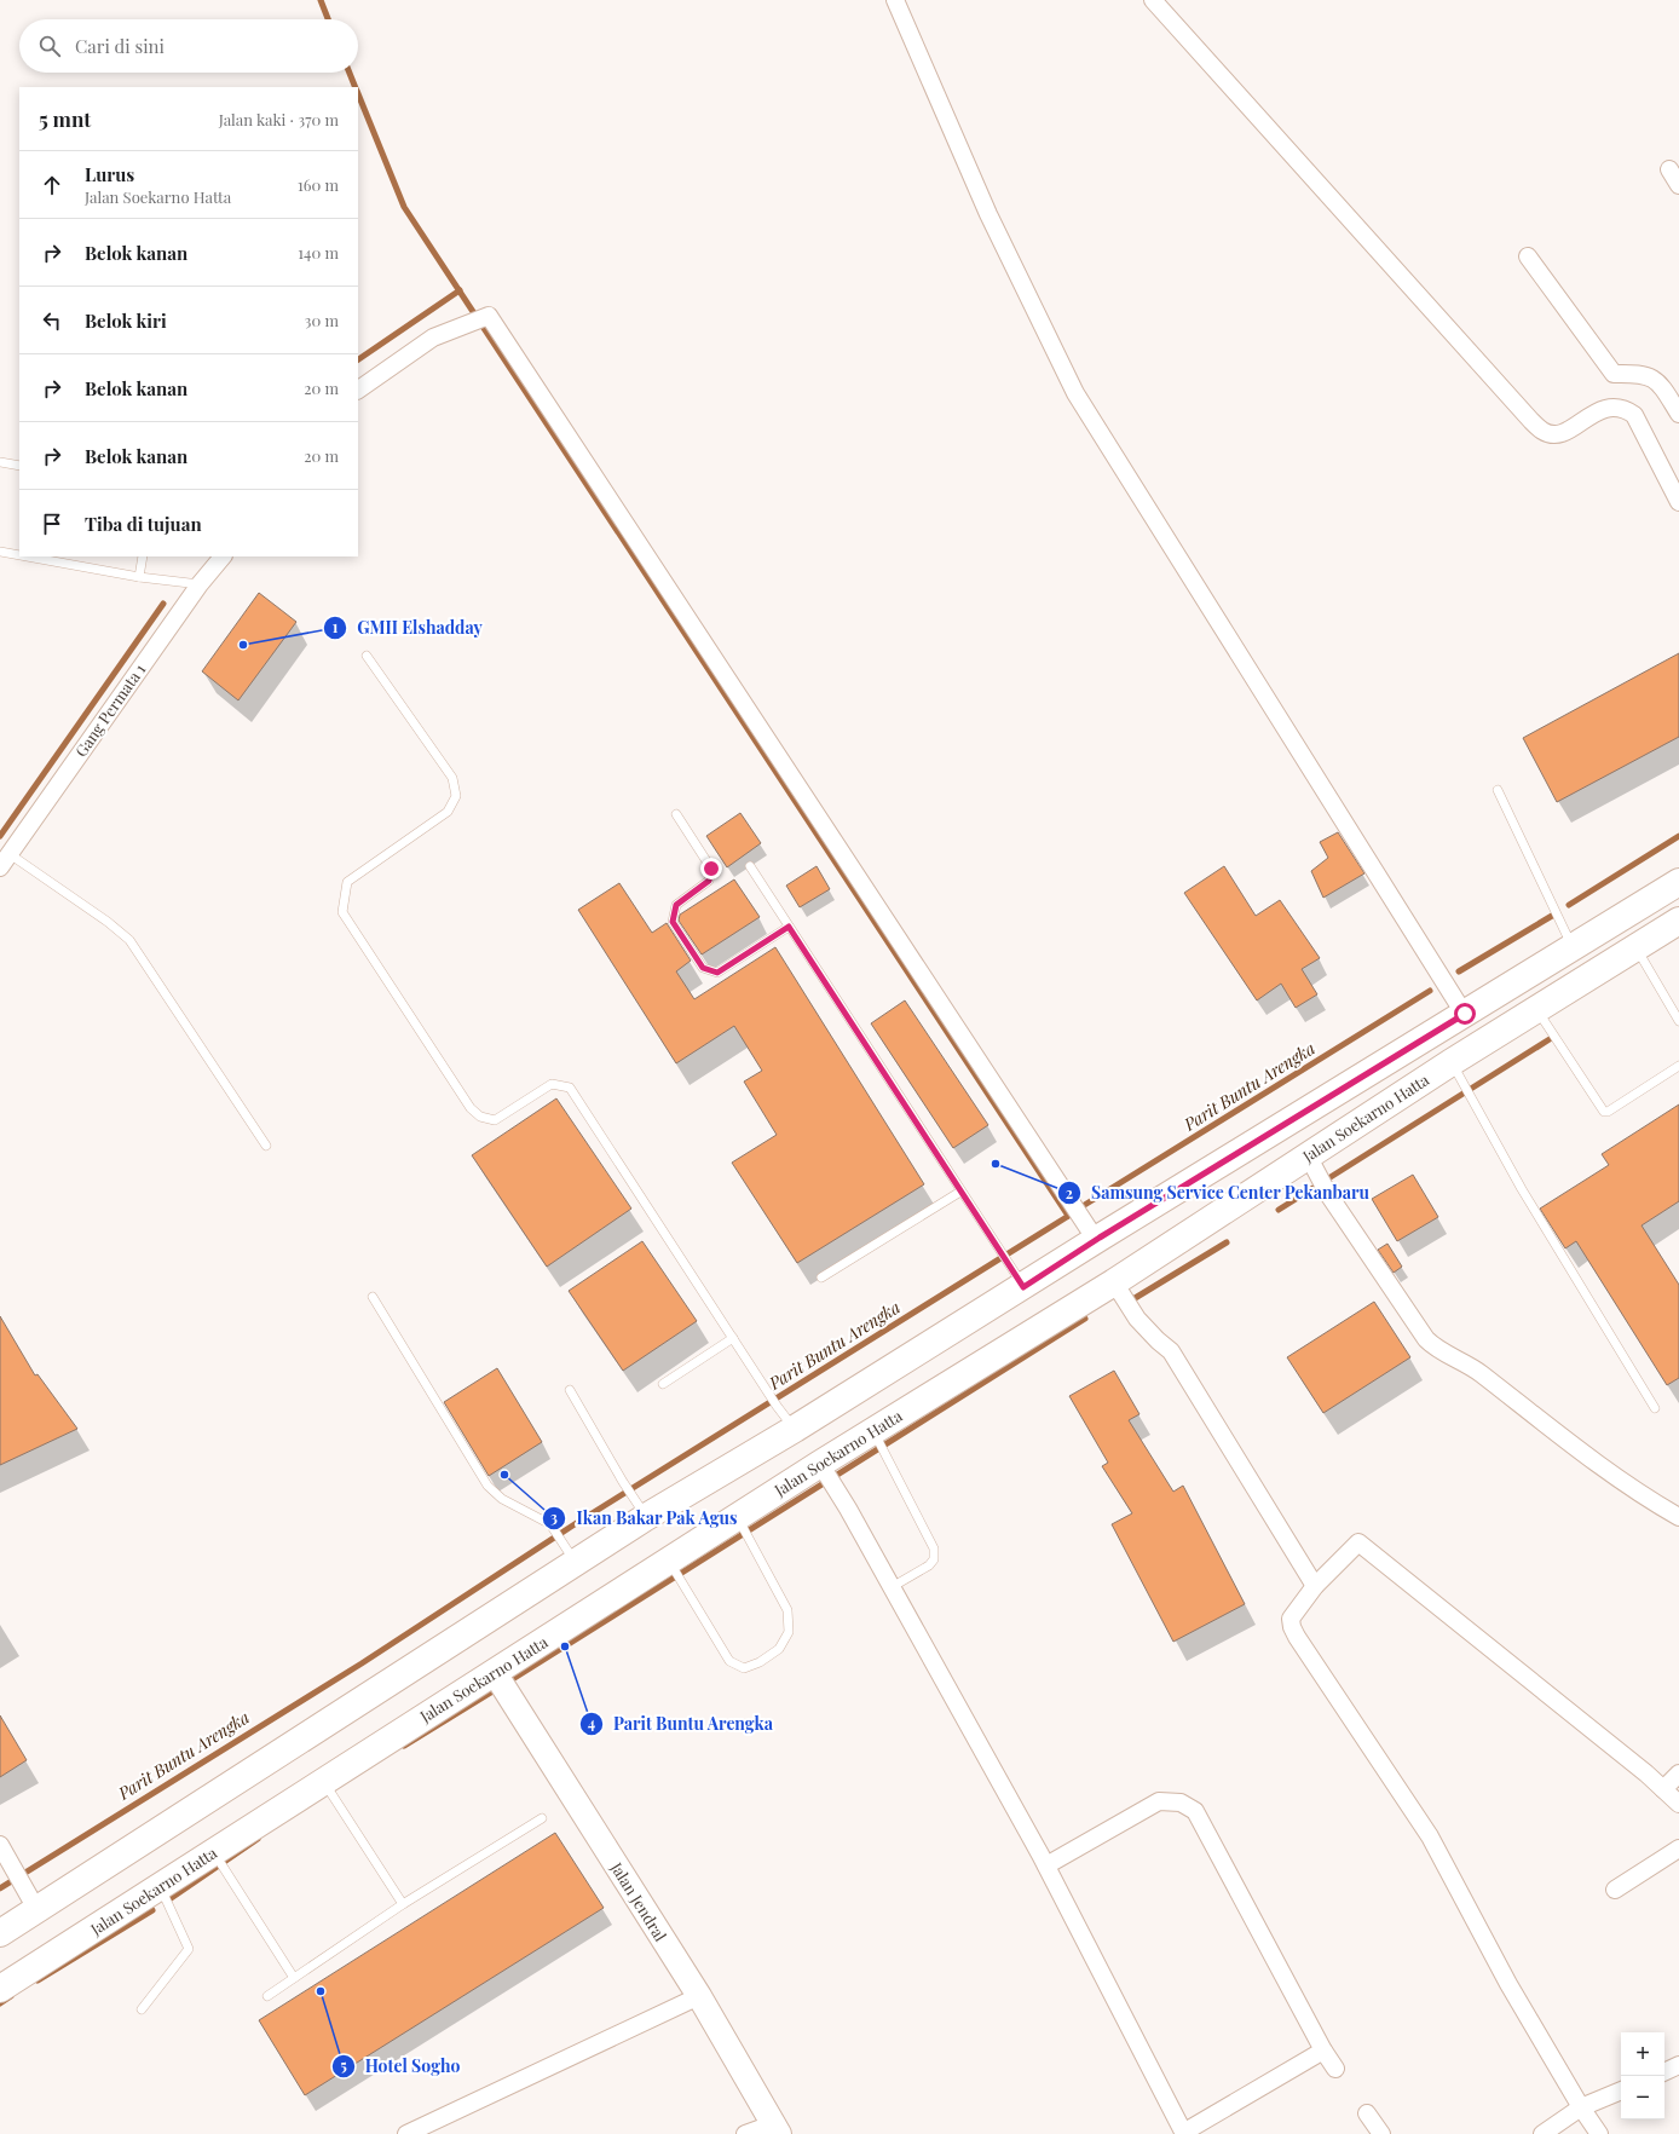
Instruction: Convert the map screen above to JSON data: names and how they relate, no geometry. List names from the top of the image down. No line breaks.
{"streets":{"main road":["Jalan Soekarno Hatta","Jalan Jendral"],"street":["Gang Permata 1"]},"crossings":[["Jalan Soekarno Hatta","Jalan Jendral"]],"water":["Parit Buntu Arengka"],"places":["GMII Elshadday","Samsung Service Center Pekanbaru","Ikan Bakar Pak Agus","Parit Buntu Arengka","Hotel Sogho"],"page":{"search":"Cari di sini","heading":["5 mnt","Jalan kaki · 370 m"],"list":[["Lurus","Jalan Soekarno Hatta","160 m"],["Belok kanan","140 m"],["Belok kiri","30 m"],["Belok kanan","20 m"],["Belok kanan","20 m"],"Tiba di tujuan"],"map_buttons":["+","−"]}}
